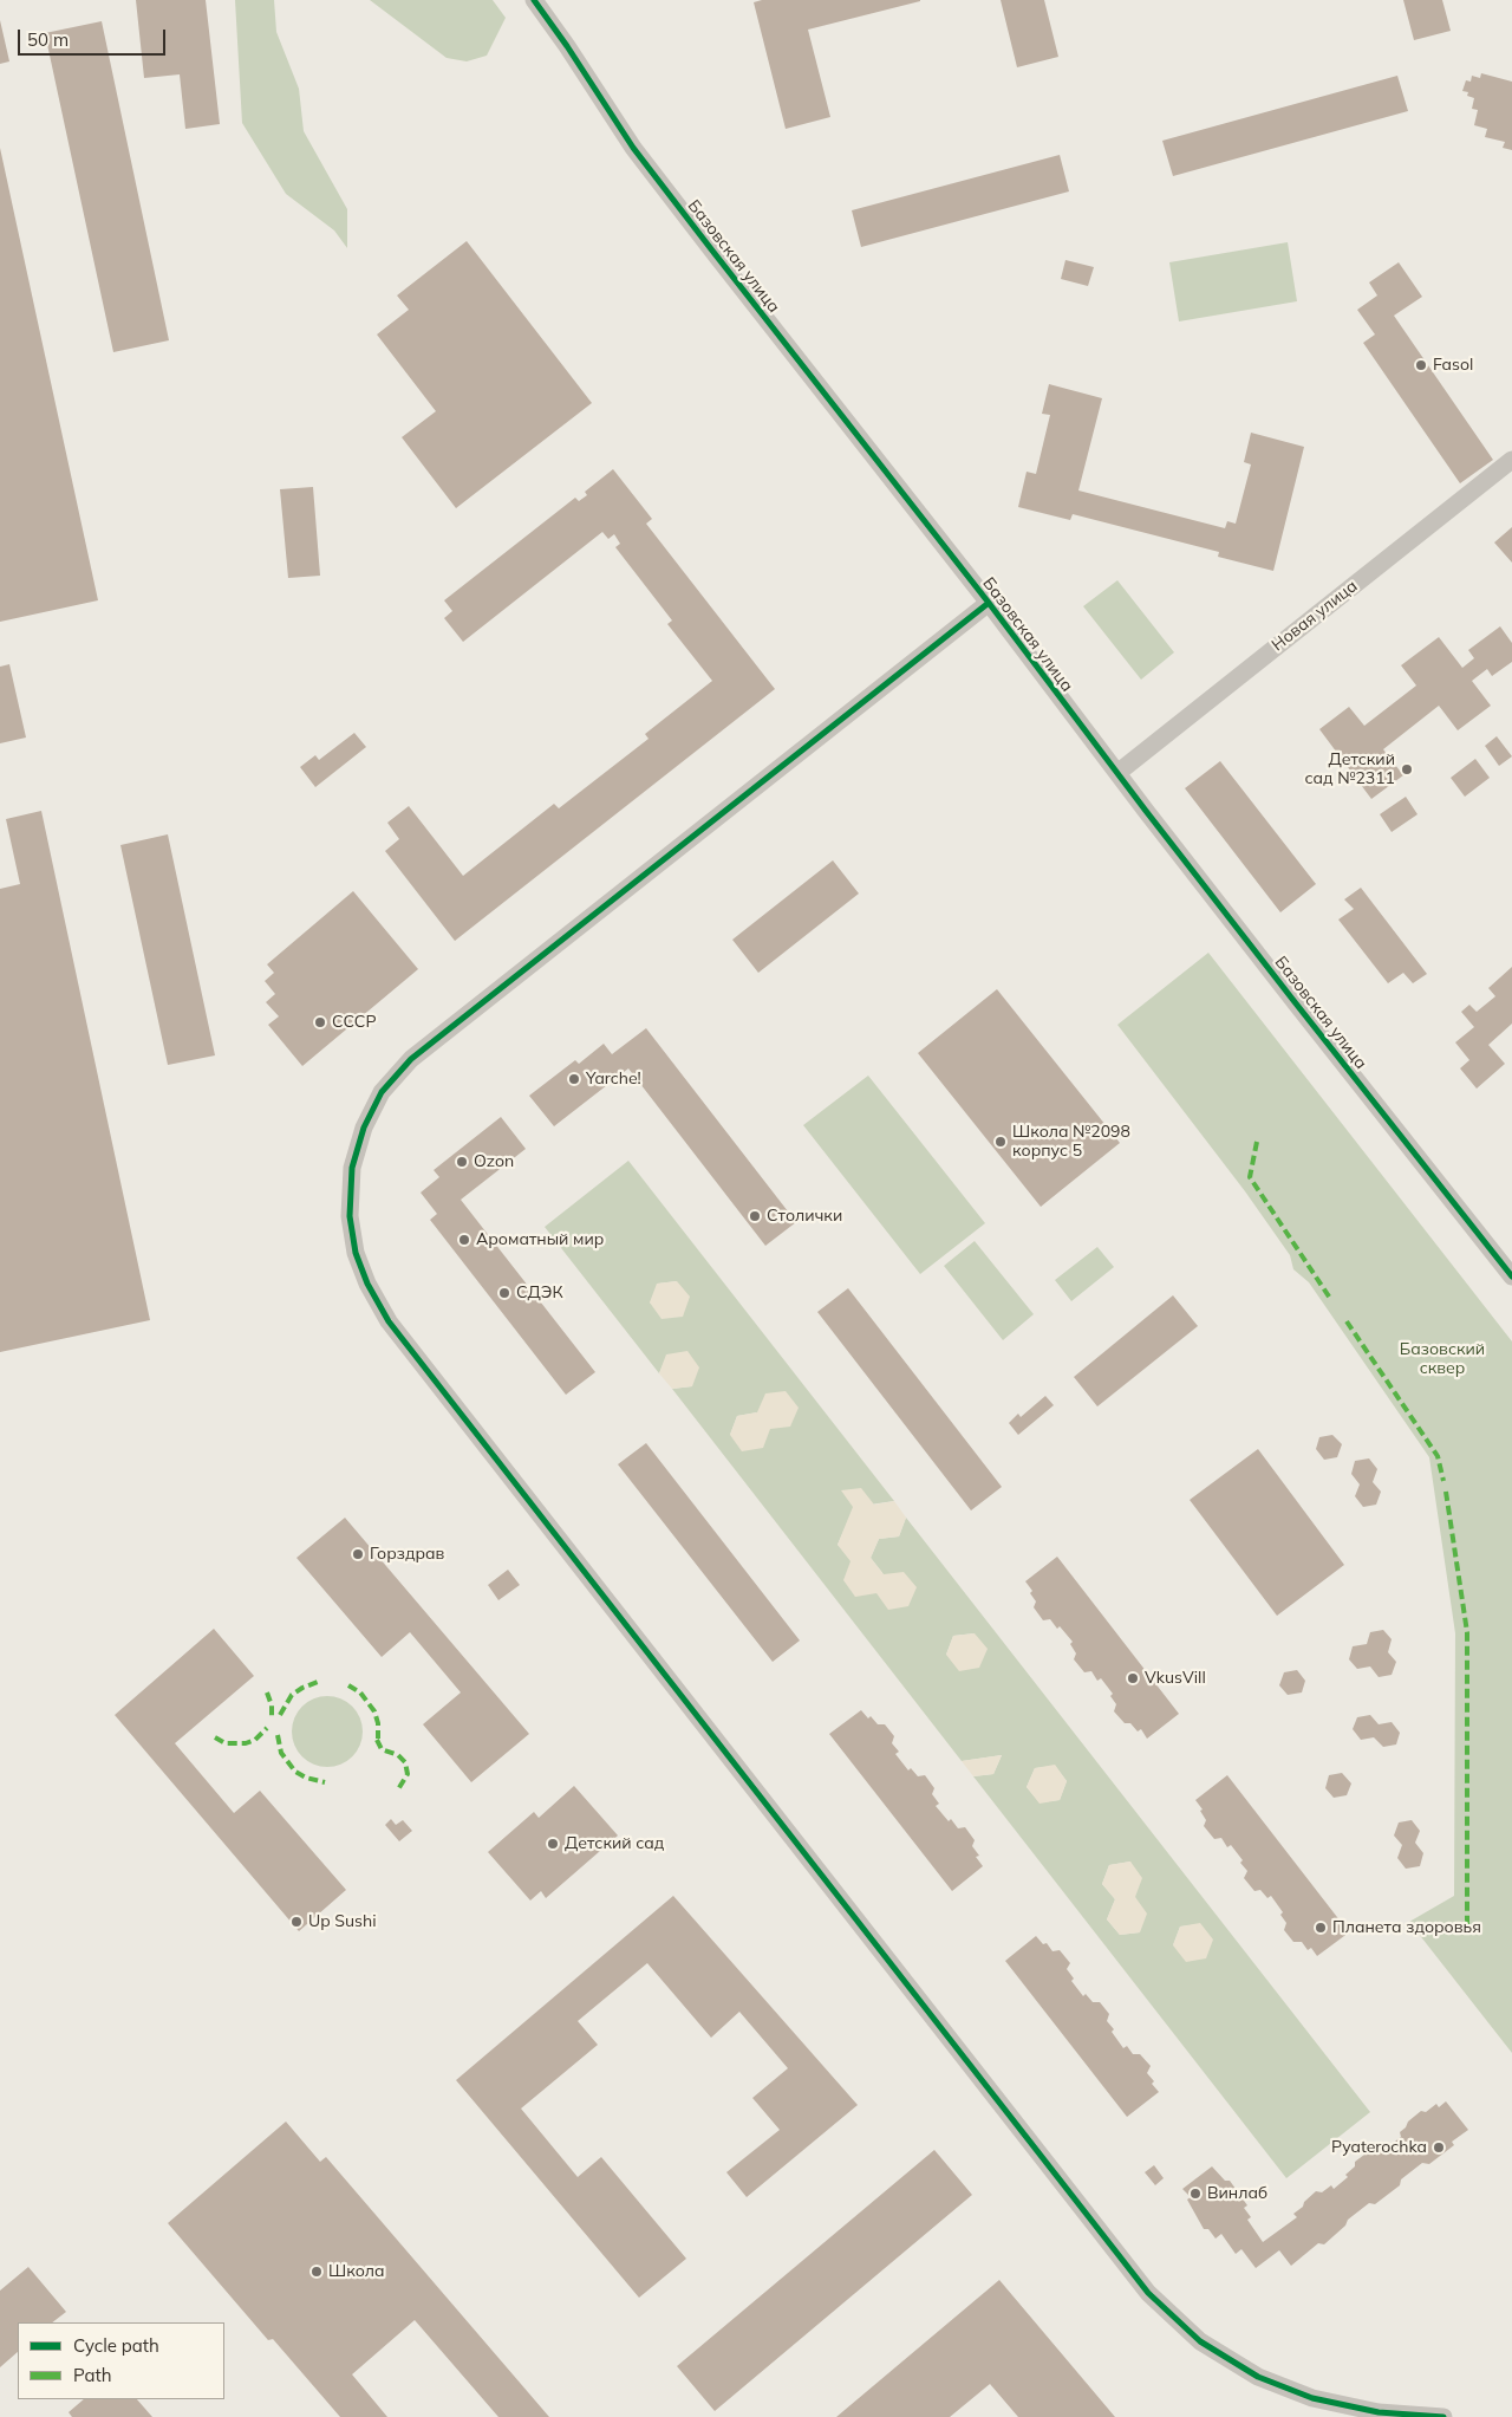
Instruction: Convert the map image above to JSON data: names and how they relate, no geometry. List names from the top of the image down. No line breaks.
{"streets":{"street":["Базовская улица","Новая улица"]},"crossings":[["Базовская улица","Новая улица"]],"parks":["Базовский сквер"],"places":["Fasol","Детский сад №2311","СССР","Yarche!","Школа №2098 корпус 5","Ozon","Столички","Ароматный мир","СДЭК","Горздрав","VkusVill","Детский сад","Up Sushi","Планета здоровья","Pyaterochka","Винлаб","Школа"],"legend":["Cycle path","Path"],"scale_bar":"50 m"}
